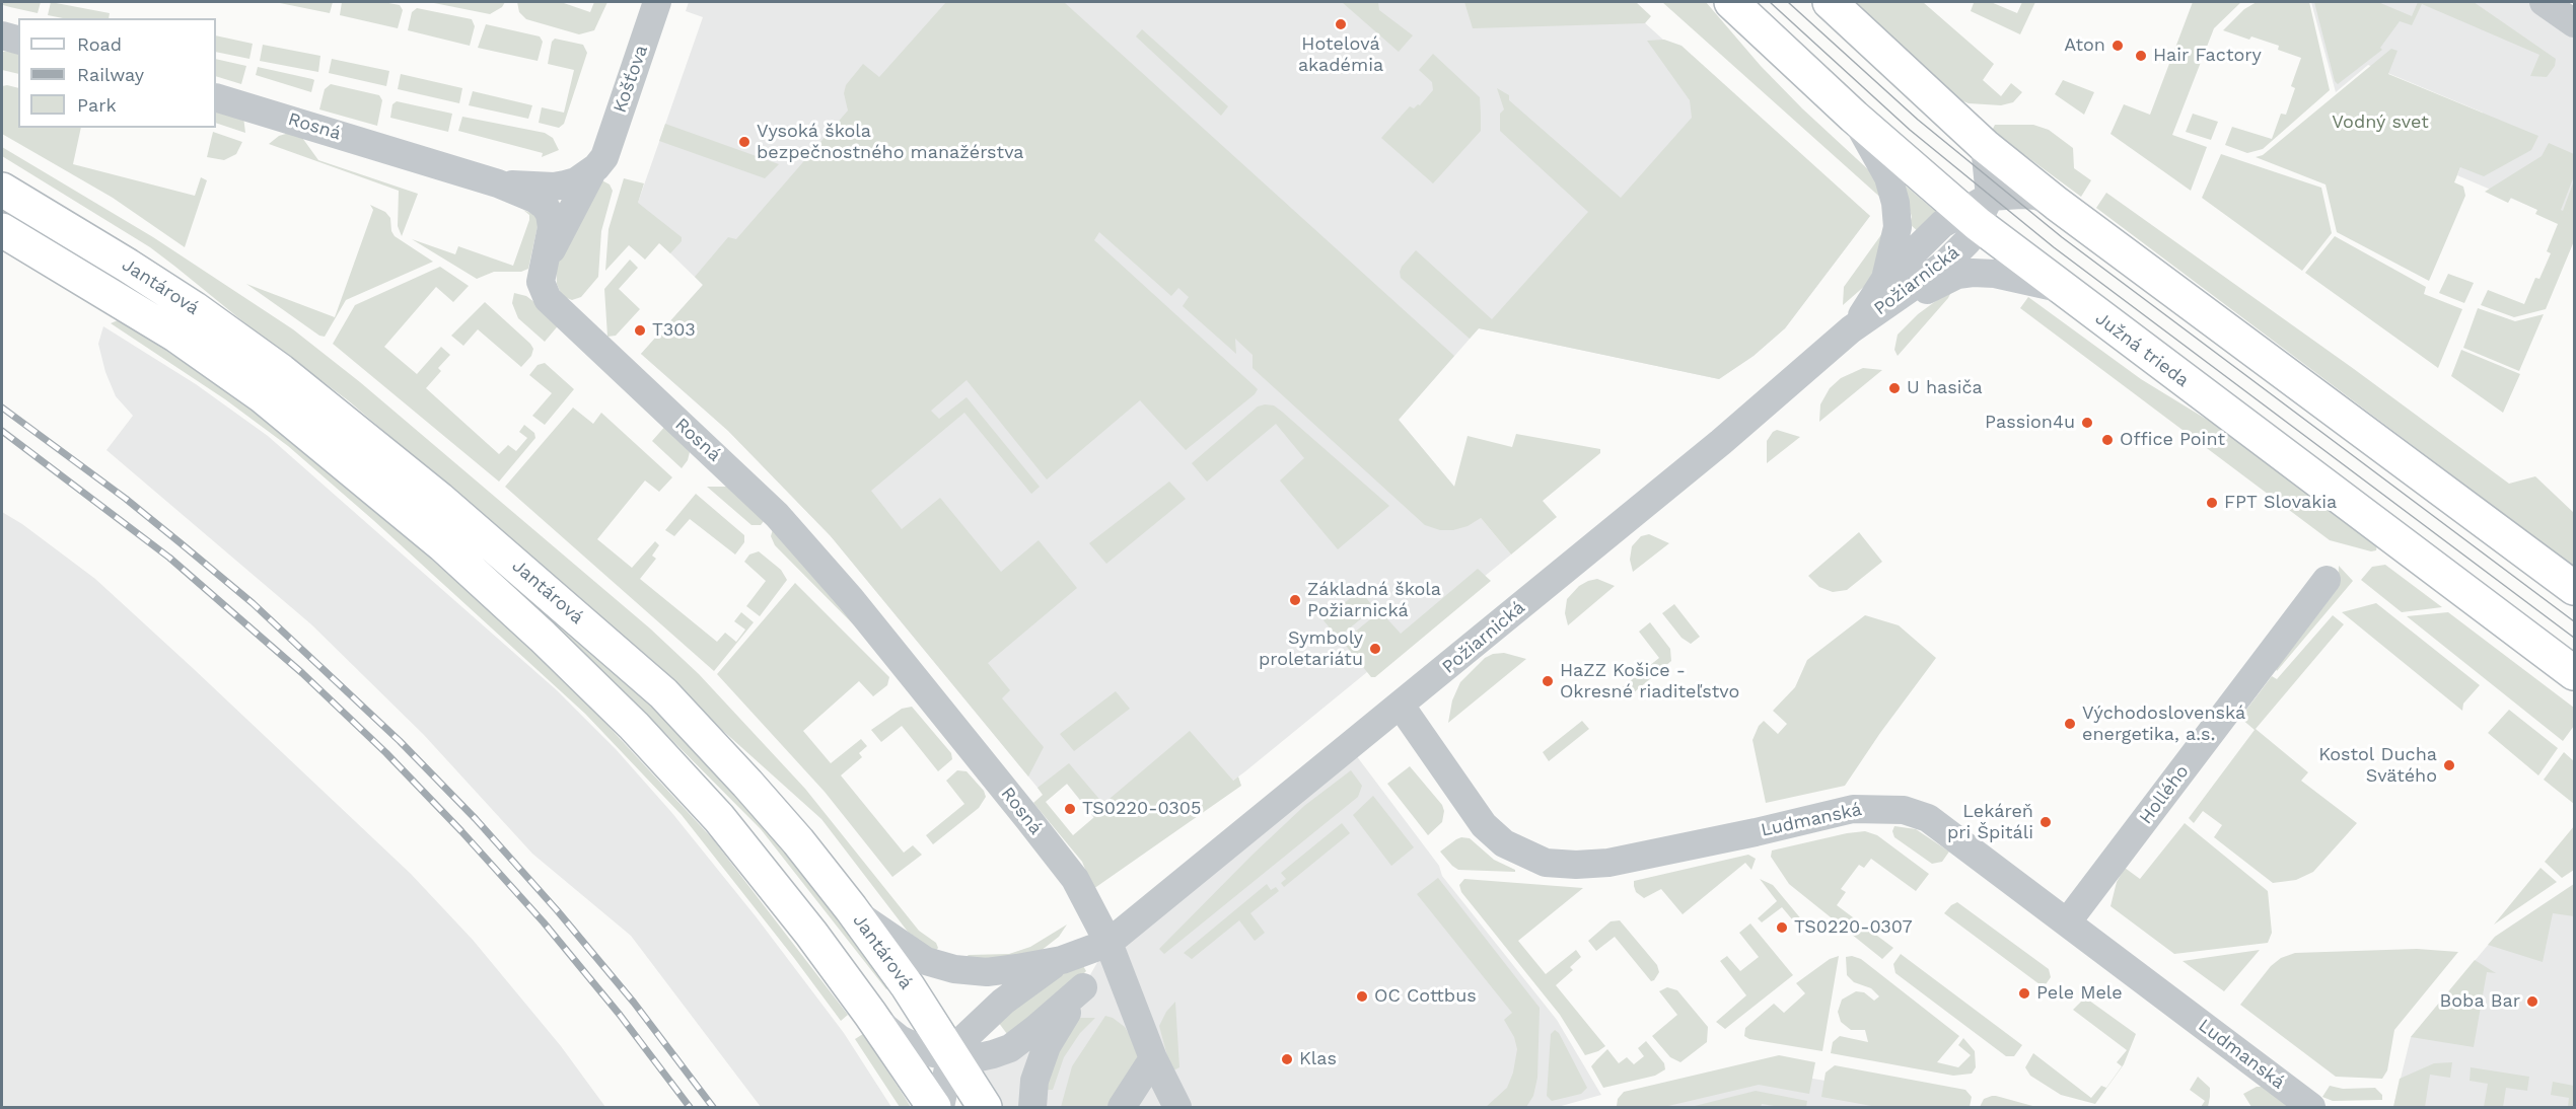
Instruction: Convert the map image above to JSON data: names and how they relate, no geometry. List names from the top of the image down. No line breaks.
{"streets":{"street":["Košťova","Rosná","Požiarnická","Jantárová","Južná trieda","Hollého","Ludmanská"]},"crossings":[["Košťova","Rosná"],["Rosná","Požiarnická"],["Požiarnická","Jantárová"],["Požiarnická","Južná trieda"],["Požiarnická","Ludmanská"],["Hollého","Ludmanská"]],"parks":["Vodný svet"],"places":["Hotelová akadémia","Aton","Hair Factory","Vysoká škola bezpečnostného manažérstva","T303","U hasiča","Passion4u","Office Point","FPT Slovakia","Základná škola Požiarnická","Symboly proletariátu","HaZZ Košice - Okresné riaditeľstvo","Východoslovenská energetika, a.s.","Kostol Ducha Svätého","TS0220-0305","Lekáreň pri Špitáli","TS0220-0307","Pele Mele","OC Cottbus","Boba Bar","Klas"],"legend":["Road","Railway","Park"]}
